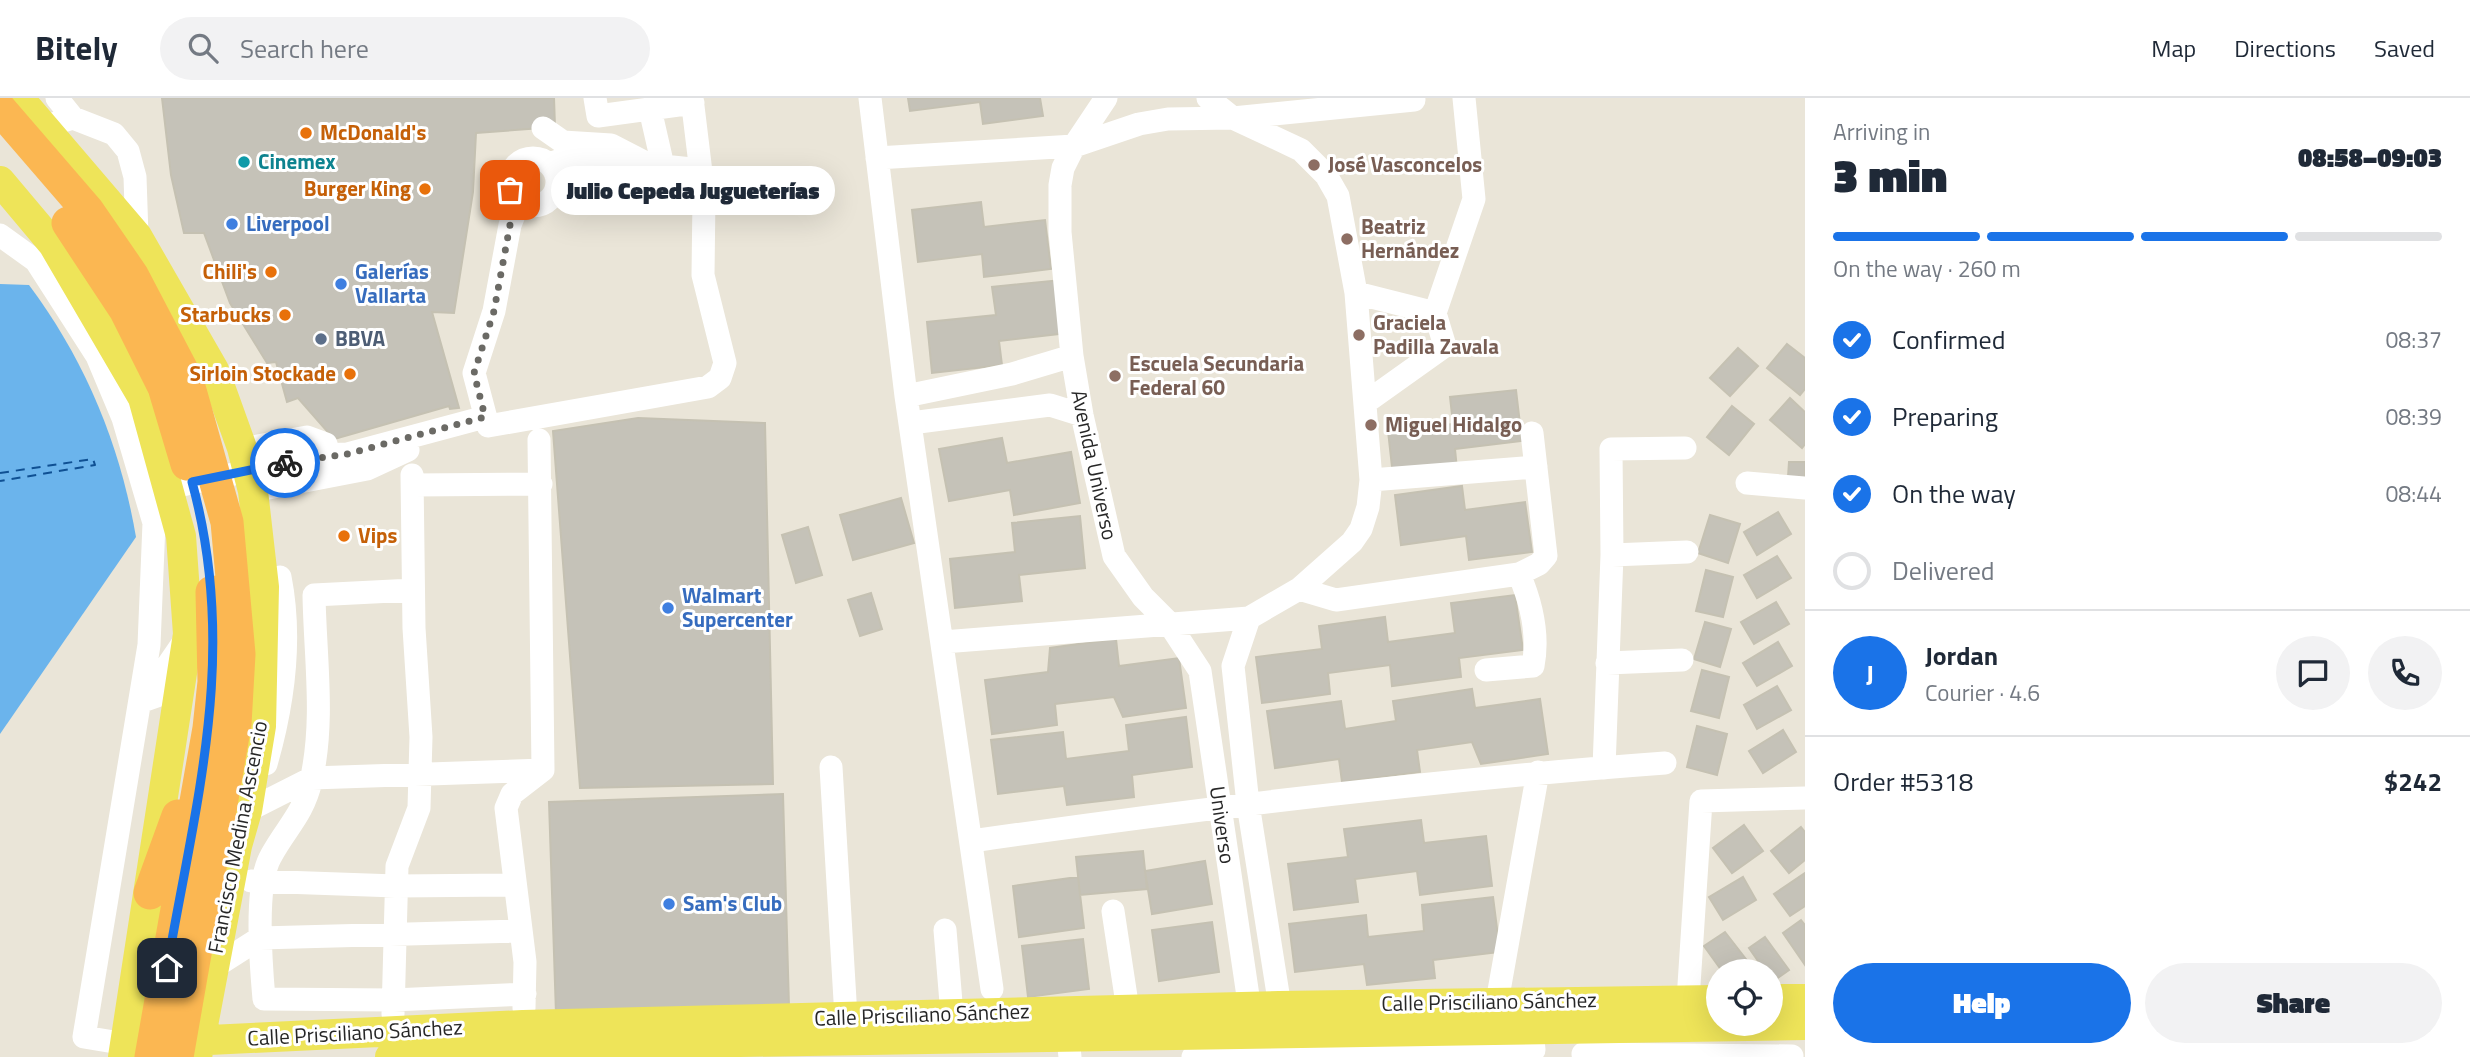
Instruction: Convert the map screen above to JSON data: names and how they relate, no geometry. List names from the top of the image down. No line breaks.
{"streets":{"main road":["Francisco Medina Ascencio","Calle Prisciliano Sánchez"],"street":["Avenida Universo","Universo"]},"crossings":[["Avenida Universo","Universo"],["Universo","Calle Prisciliano Sánchez"],["Francisco Medina Ascencio","Calle Prisciliano Sánchez"]],"places":["McDonald's","Cinemex","José Vasconcelos","Burger King","Julio Cepeda Jugueterías","Liverpool","Beatriz Hernández","Chili's","Galerías Vallarta","Starbucks","Graciela Padilla Zavala","BBVA","Sirloin Stockade","Escuela Secundaria Federal 60","Miguel Hidalgo","Vips","Walmart Supercenter","Sam's Club"],"page":{"header":"Bitely","search":"Search here","nav":["Map","Directions","Saved"],"heading":["3 min","Arriving in","08:58–09:03"],"panel":["Jordan","Courier · 4.6","Order #5318","$242"],"bubble":"Julio Cepeda Jugueterías","bar":"On the way · 260 m","list":[["Confirmed","08:37"],["Preparing","08:39"],["On the way","08:44"],"Delivered"],"round":"J","buttons":["Help","Share"]}}
